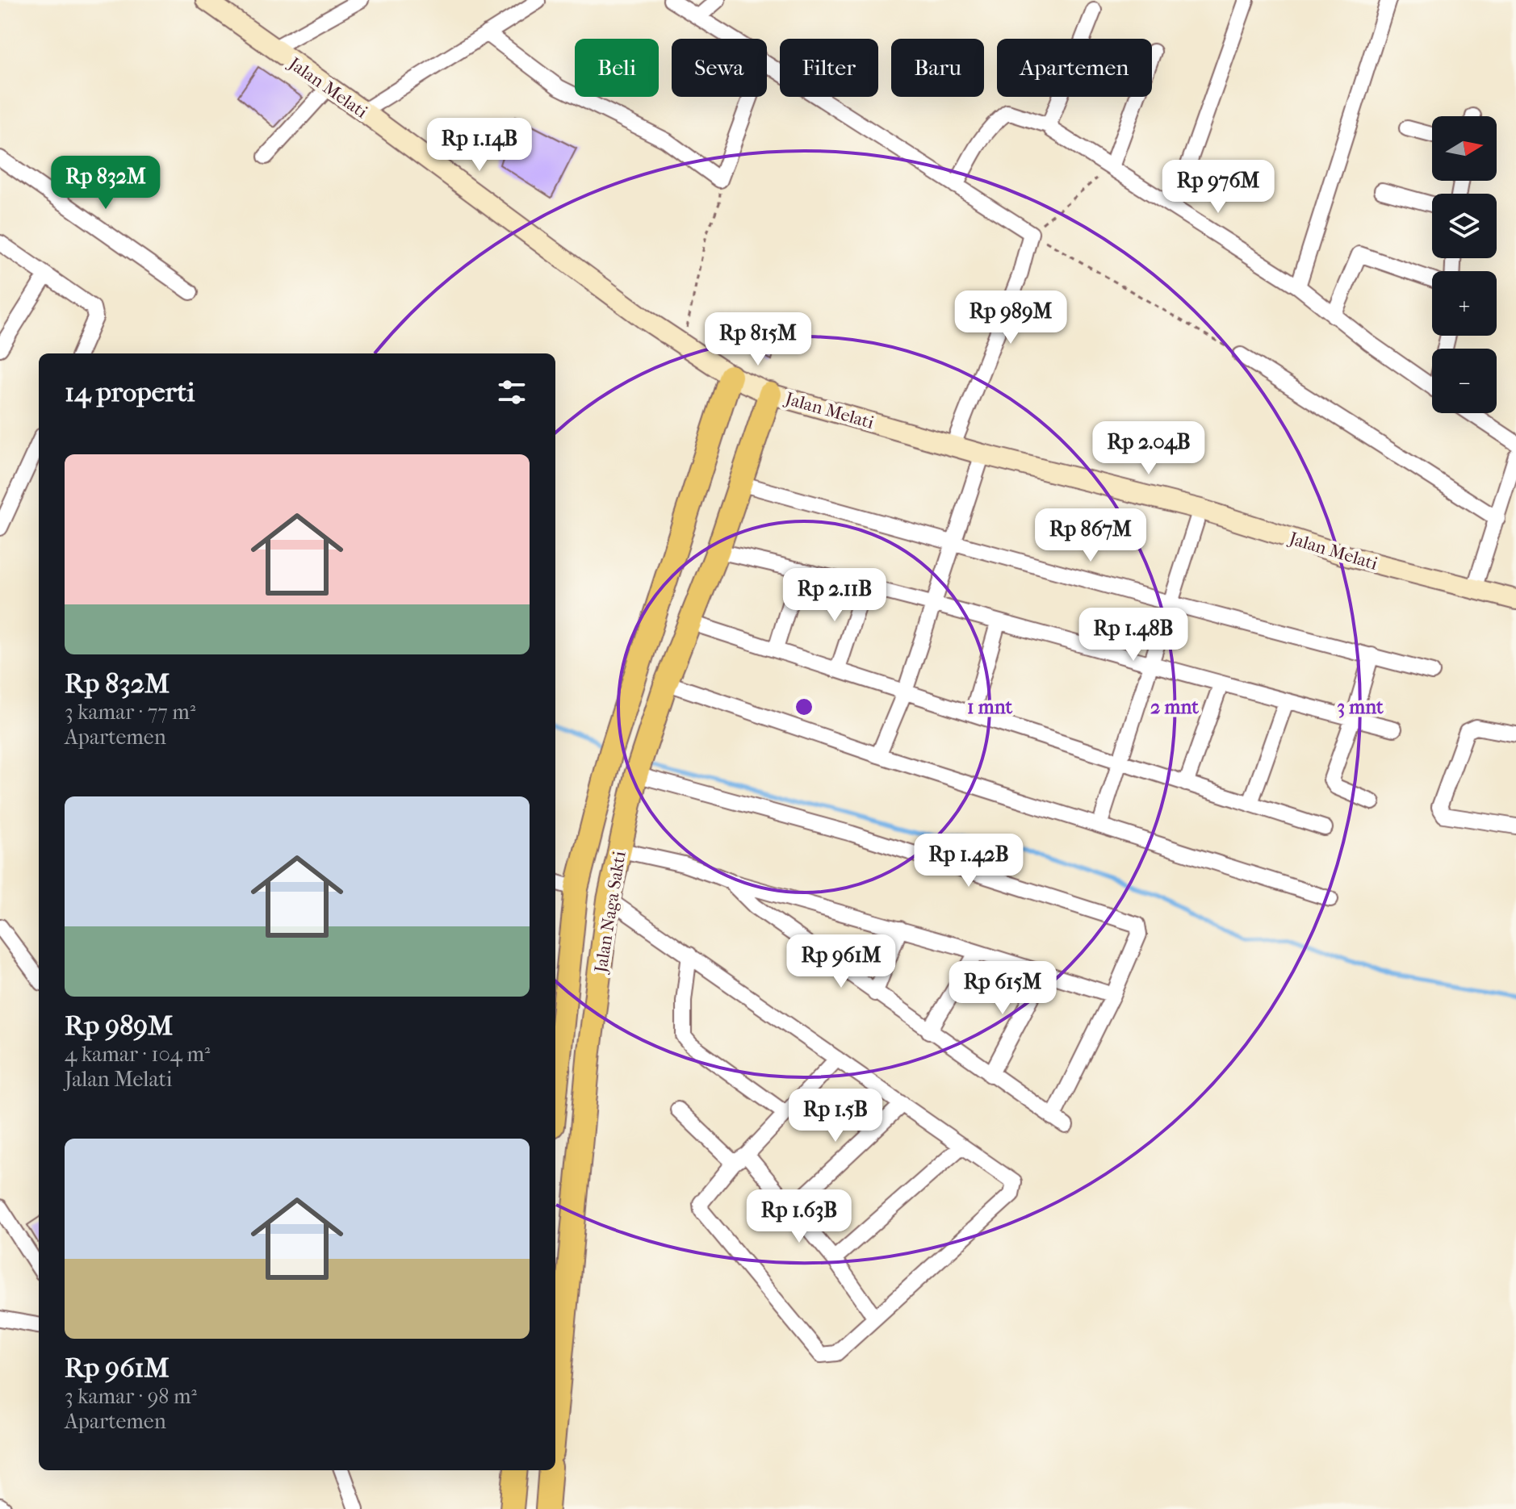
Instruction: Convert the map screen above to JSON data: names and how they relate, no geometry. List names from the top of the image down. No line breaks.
{"streets":{"main road":["Jalan Melati","Jalan Naga Sakti"]},"crossings":[["Jalan Melati","Jalan Naga Sakti"]],"north":"right","page":{"chip":["Beli","Sewa","Filter","Baru","Apartemen"],"map_buttons":["+","−"],"price":["Rp 1.14B","Rp 832M","Rp 976M","Rp 989M","Rp 815M","Rp 2.04B","Rp 867M","Rp 2.11B","Rp 1.48B","Rp 1.42B","Rp 961M","Rp 615M","Rp 1.5B","Rp 1.63B"],"heading":"14 properti","list":[{"name":"Rp 832M","note":"3 kamar · 77 m² · Apartemen"},{"name":"Rp 989M","note":"4 kamar · 104 m² · Jalan Melati"},{"name":"Rp 961M","note":"3 kamar · 98 m² · Apartemen"}]},"rings":["1 mnt","2 mnt","3 mnt"]}
